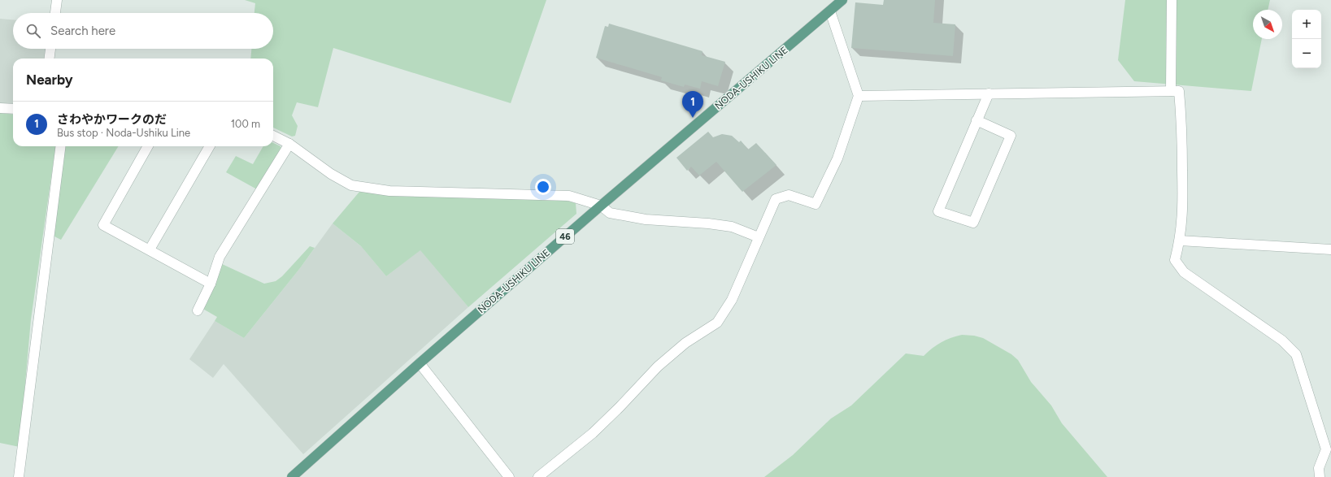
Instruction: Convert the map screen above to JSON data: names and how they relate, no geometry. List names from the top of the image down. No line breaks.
{"streets":{"main road":["NODA-USHIKU LINE","46"]},"north":"bottom right","page":{"map_buttons":["+","−"],"search":"Search here","heading":"Nearby","pins":"1","list":[{"mark":"1","name":"さわやかワークのだ","note":"Bus stop · Noda-Ushiku Line","value":"100 m"}]}}
